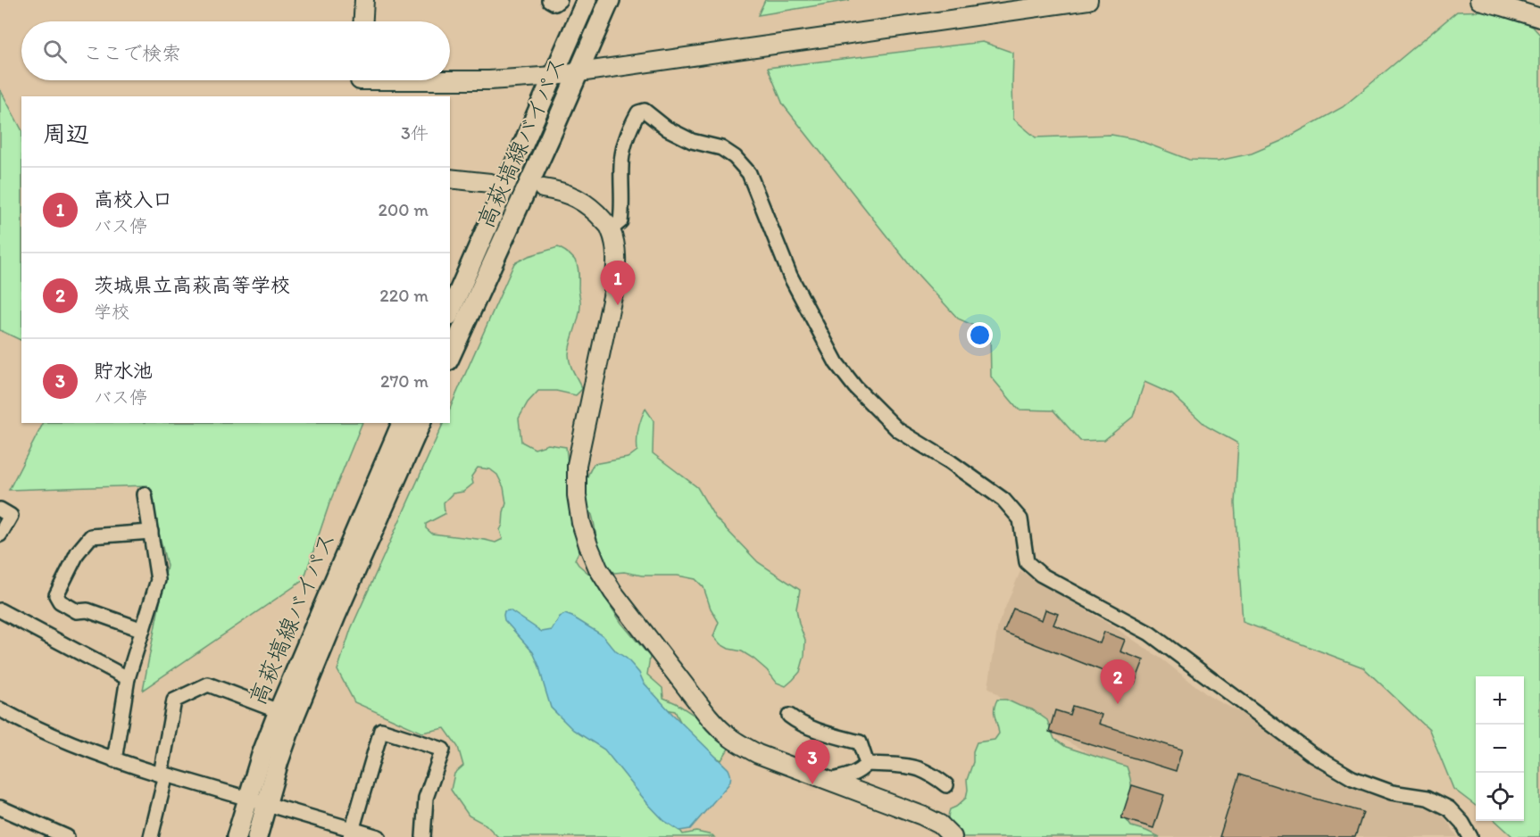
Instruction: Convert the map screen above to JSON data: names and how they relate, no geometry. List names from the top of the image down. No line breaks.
{"streets":{"main road":["高萩塙線バイパス"]},"page":{"search":"ここで検索","heading":["周辺","3件"],"list":[{"mark":"1","name":"高校入口","note":"バス停","value":"200 m"},{"mark":"2","name":"茨城県立高萩高等学校","note":"学校","value":"220 m"},{"mark":"3","name":"貯水池","note":"バス停","value":"270 m"}],"pins":["1","2","3"],"map_buttons":["+","−"]}}
